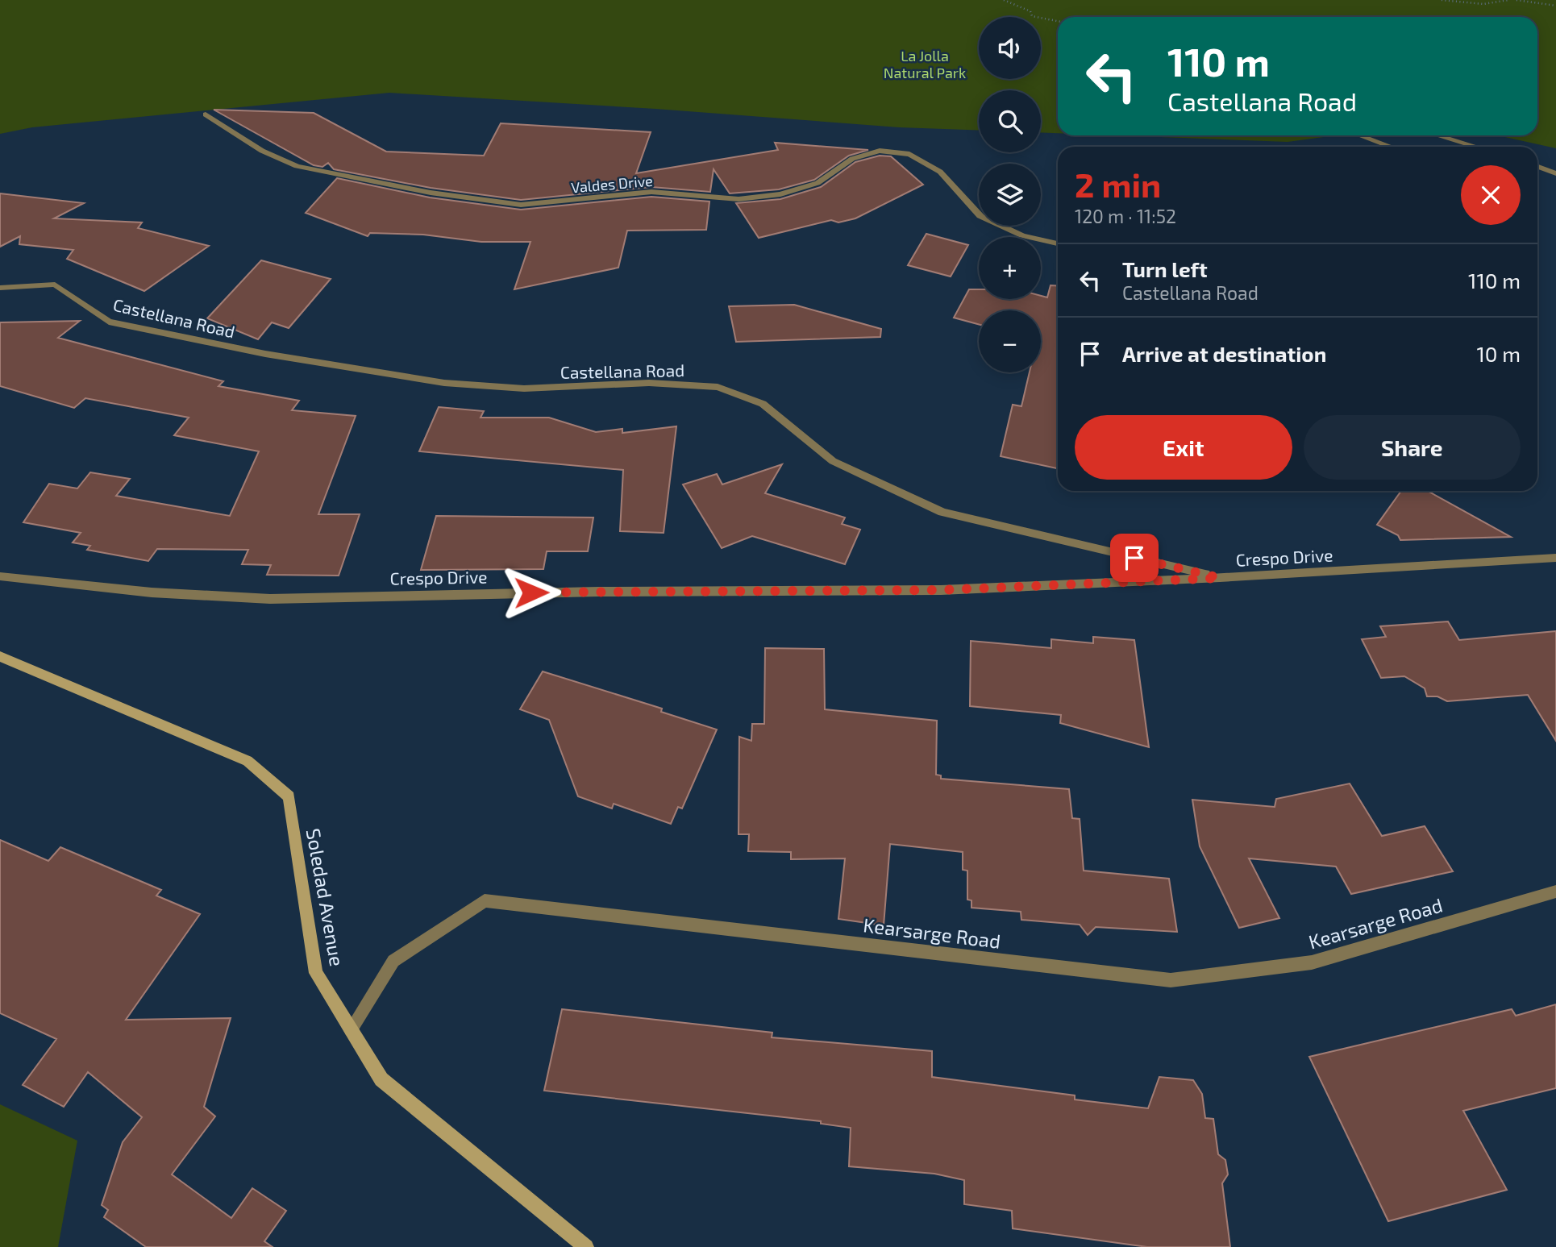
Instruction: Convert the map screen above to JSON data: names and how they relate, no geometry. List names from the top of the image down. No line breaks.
{"streets":{"street":["Valdes Drive","Castellana Road","Crespo Drive","Soledad Avenue","Kearsarge Road"]},"crossings":[["Castellana Road","Crespo Drive"],["Soledad Avenue","Kearsarge Road"]],"parks":["La Jolla Natural Park"],"page":{"map_buttons":["+","−"],"turn":["110 m","Castellana Road"],"heading":["2 min","120 m · 11:52"],"list":[{"name":"Turn left","note":"Castellana Road","value":"110 m"},{"name":"Arrive at destination","value":"10 m"}],"buttons":["Exit","Share"]}}
